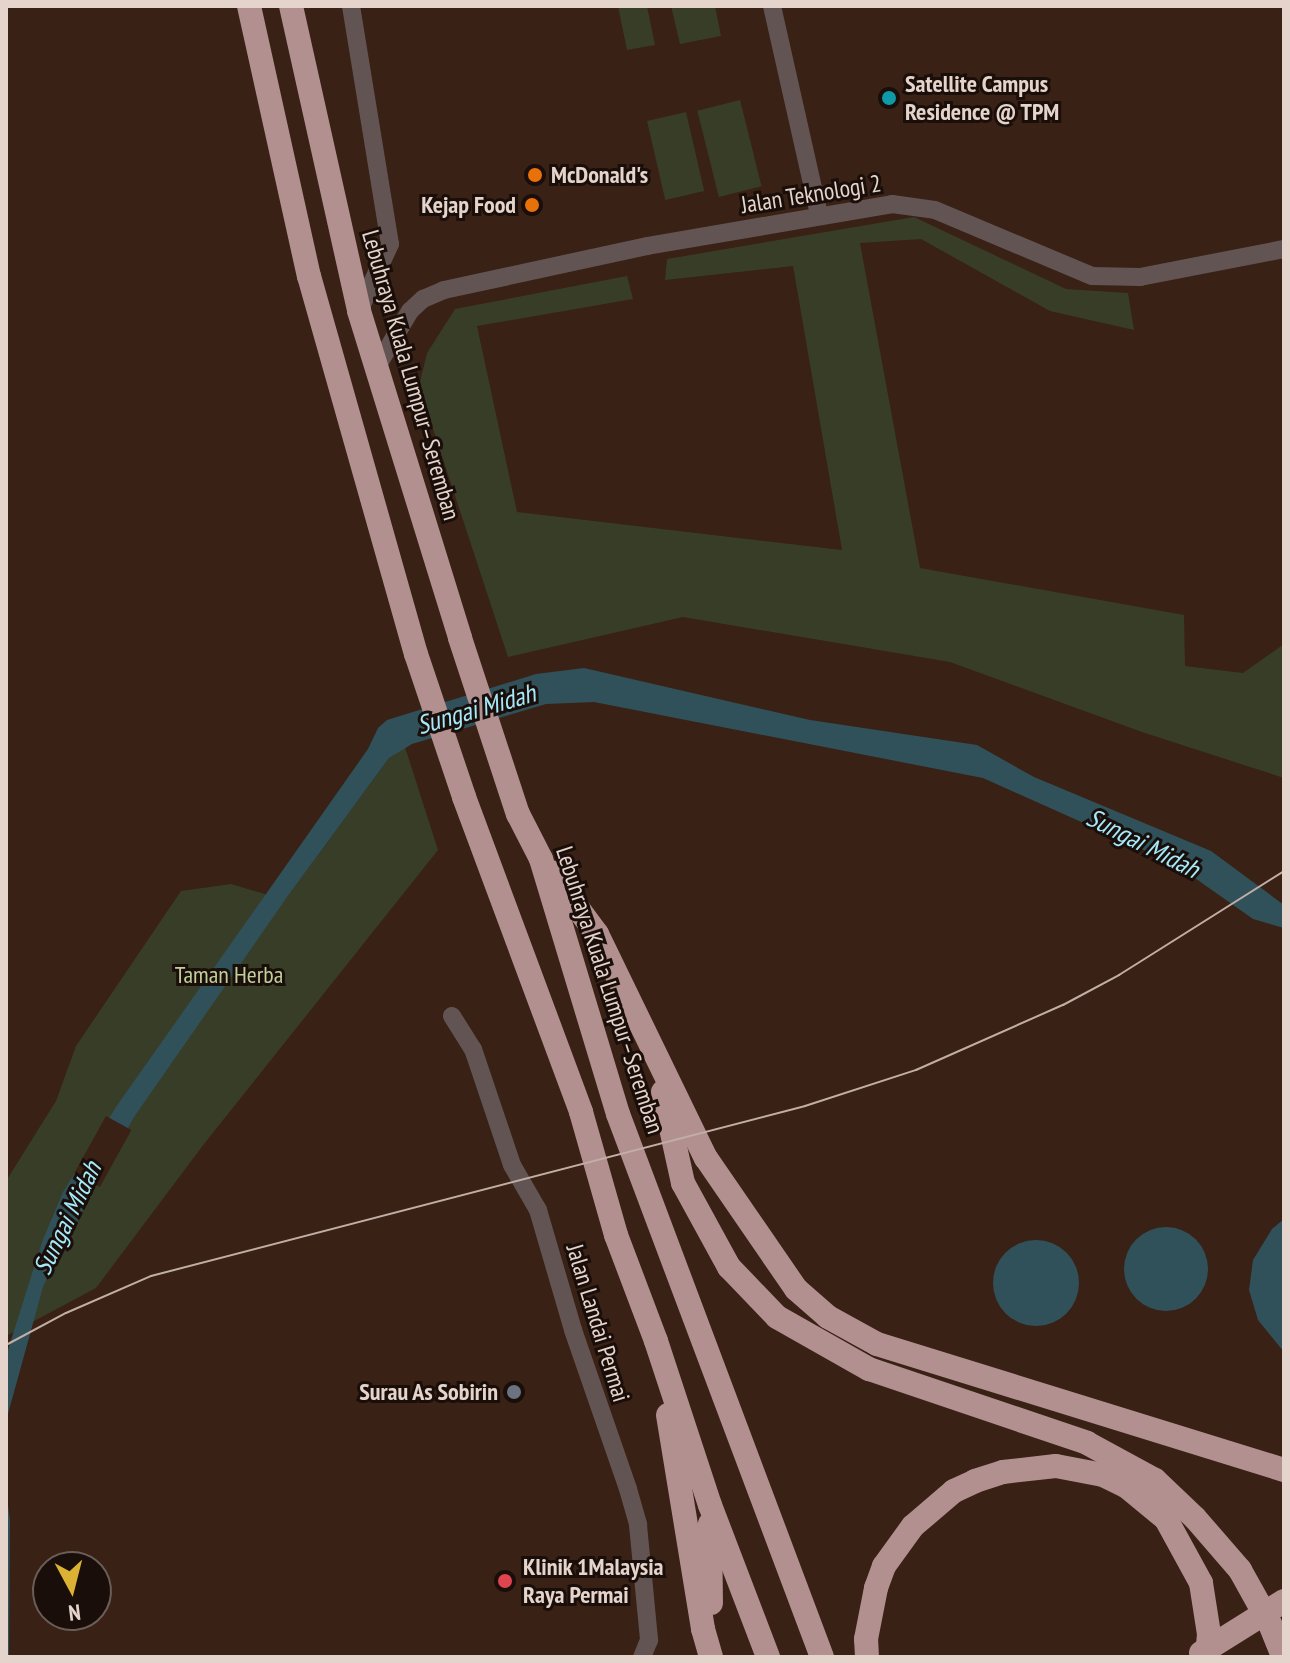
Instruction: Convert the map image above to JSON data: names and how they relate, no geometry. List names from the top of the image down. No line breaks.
{"streets":{"highway":["Lebuhraya Kuala Lumpur–Seremban"],"street":["Jalan Teknologi 2","Jalan Landai Permai"]},"crossings":[["Jalan Teknologi 2","Lebuhraya Kuala Lumpur–Seremban"]],"water":["Sungai Midah"],"parks":["Taman Herba"],"places":["Satellite Campus Residence @ TPM","McDonald's","Kejap Food","Surau As Sobirin","Klinik 1Malaysia Raya Permai"],"north":"bottom"}
